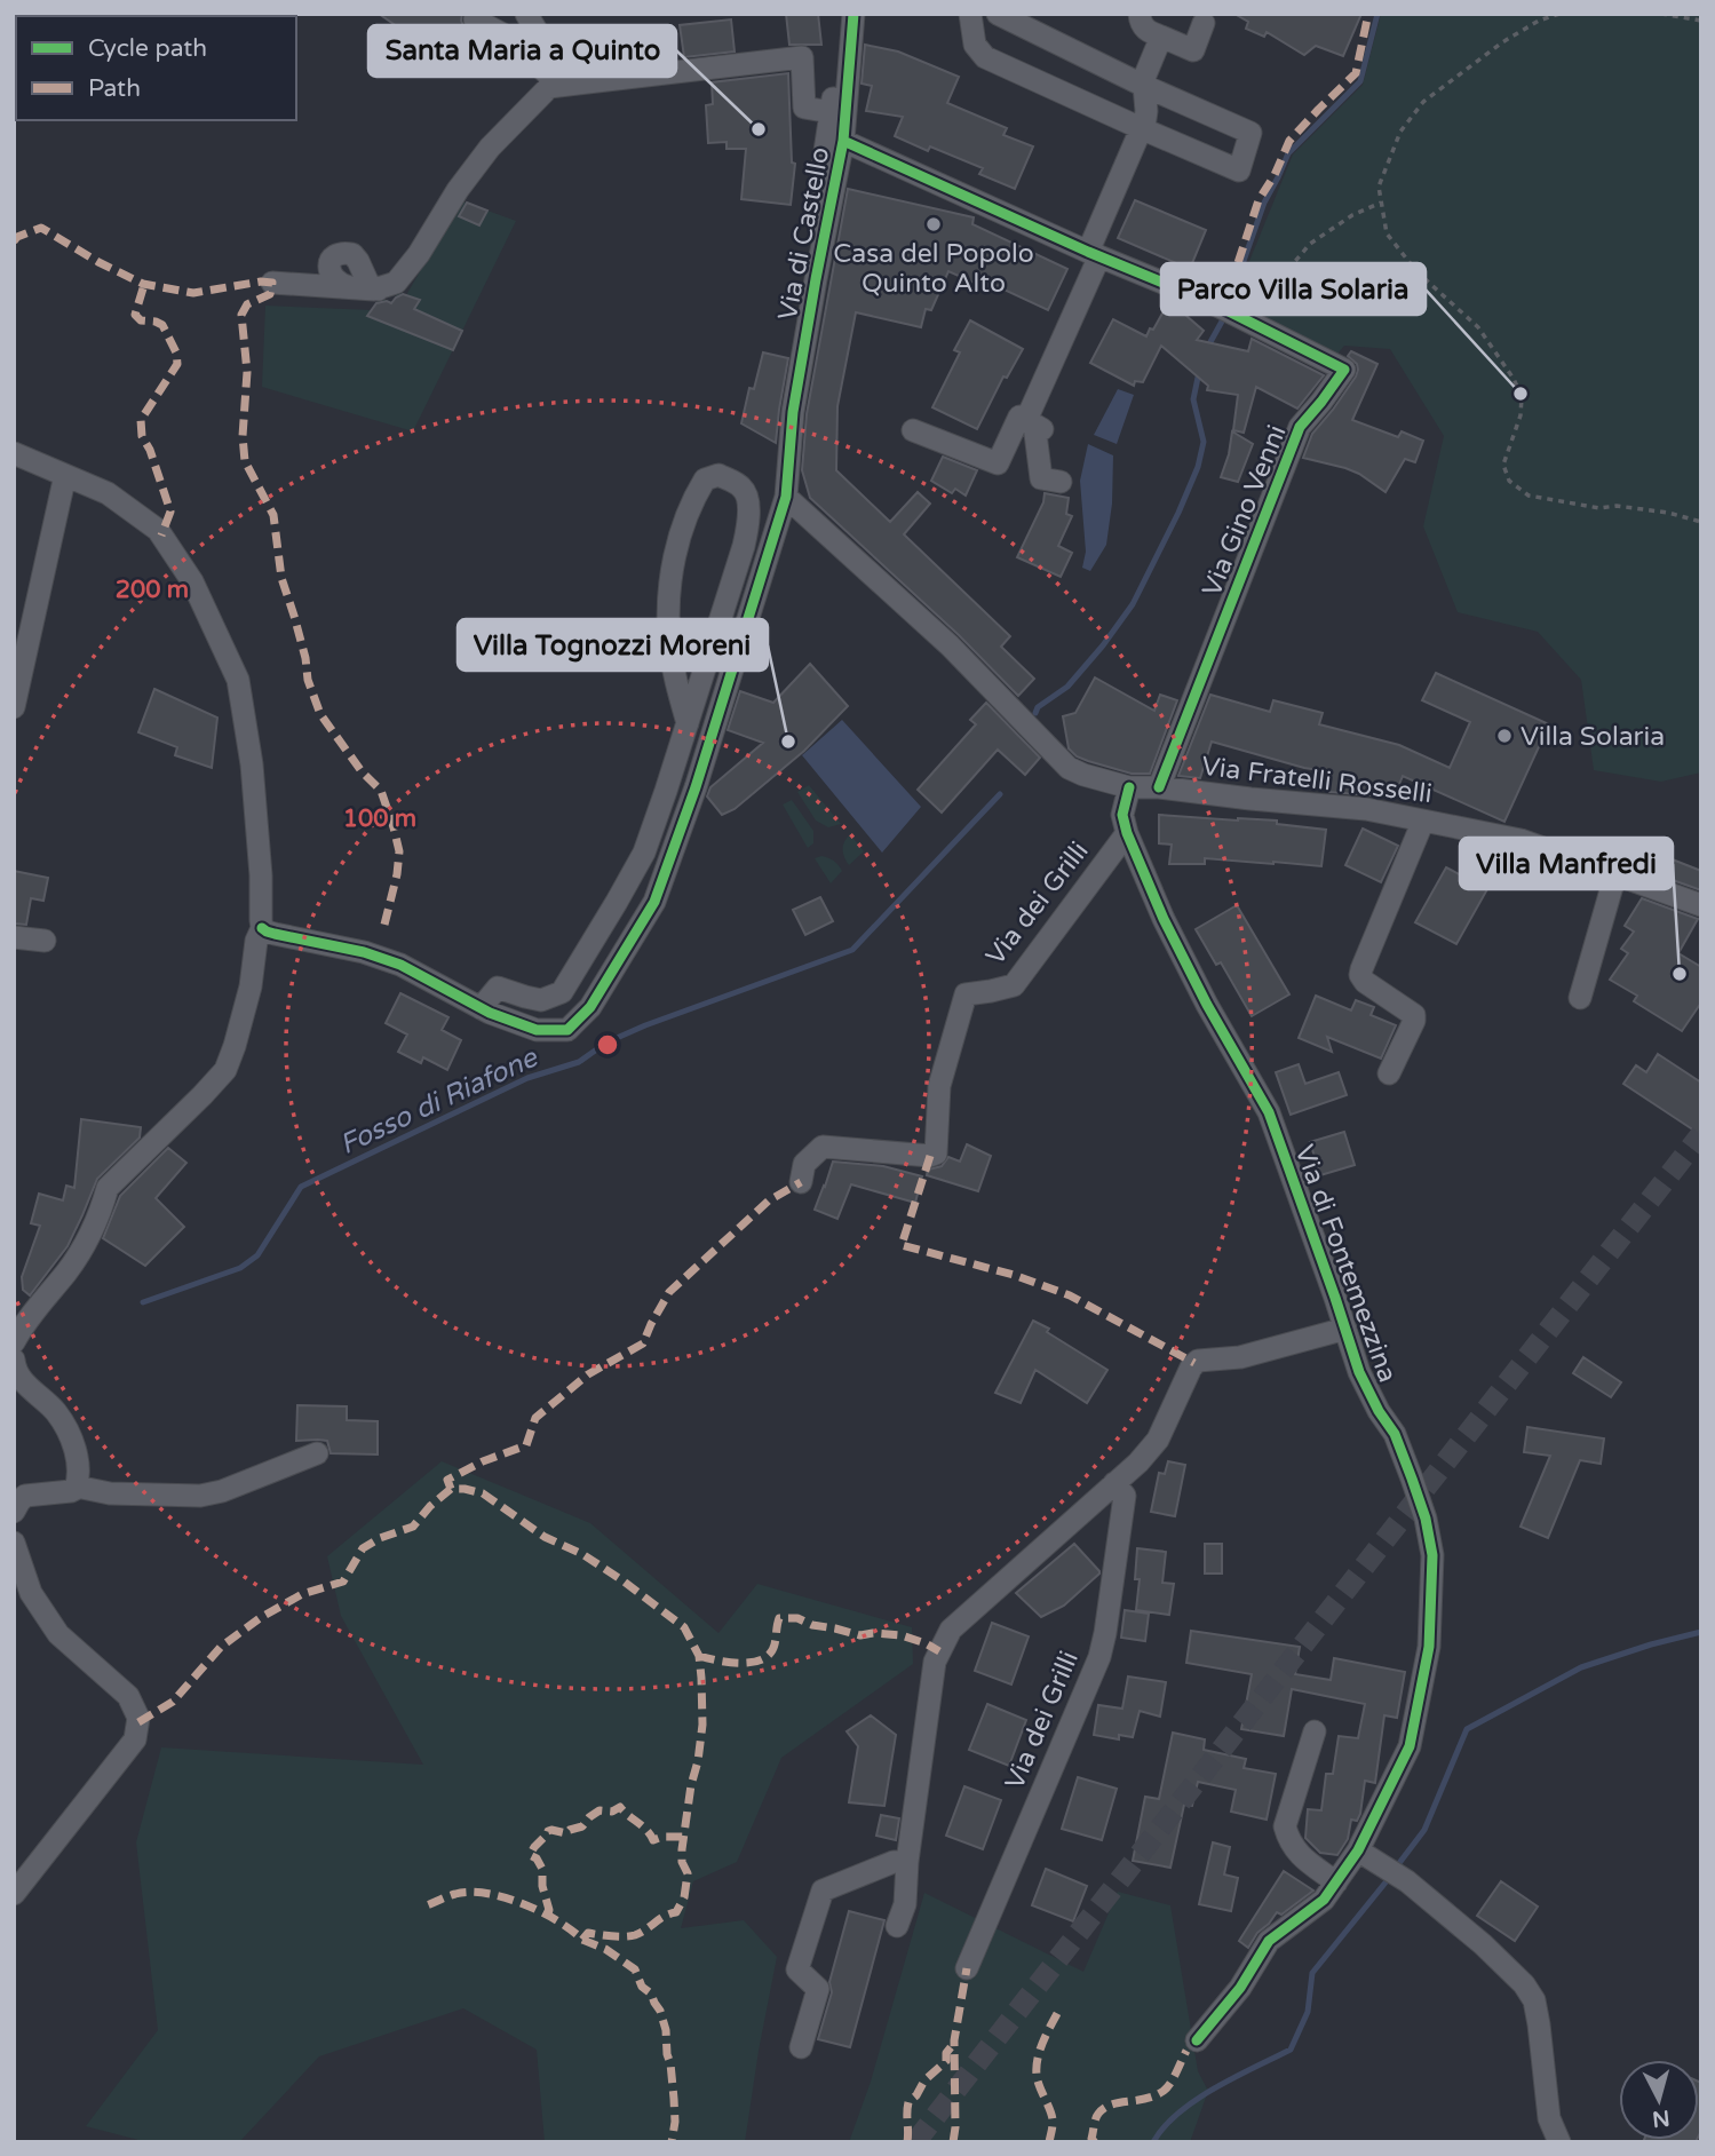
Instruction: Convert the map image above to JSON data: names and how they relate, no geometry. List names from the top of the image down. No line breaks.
{"streets":{"street":["Via di Castello","Via Gino Venni","Via Fratelli Rosselli","Via dei Grilli","Via di Fontemezzina"]},"crossings":[["Via di Castello","Via Gino Venni"],["Via di Castello","Via Fratelli Rosselli"],["Via Gino Venni","Via Fratelli Rosselli"],["Via Fratelli Rosselli","Via di Fontemezzina"],["Via dei Grilli","Via di Fontemezzina"]],"water":["Fosso di Riafone"],"places":["Santa Maria a Quinto","Casa del Popolo Quinto Alto","Parco Villa Solaria","Villa Solaria","Villa Tognozzi Moreni","Villa Manfredi"],"legend":["Cycle path","Path"],"north":"bottom","rings":["200 m","100 m"]}
